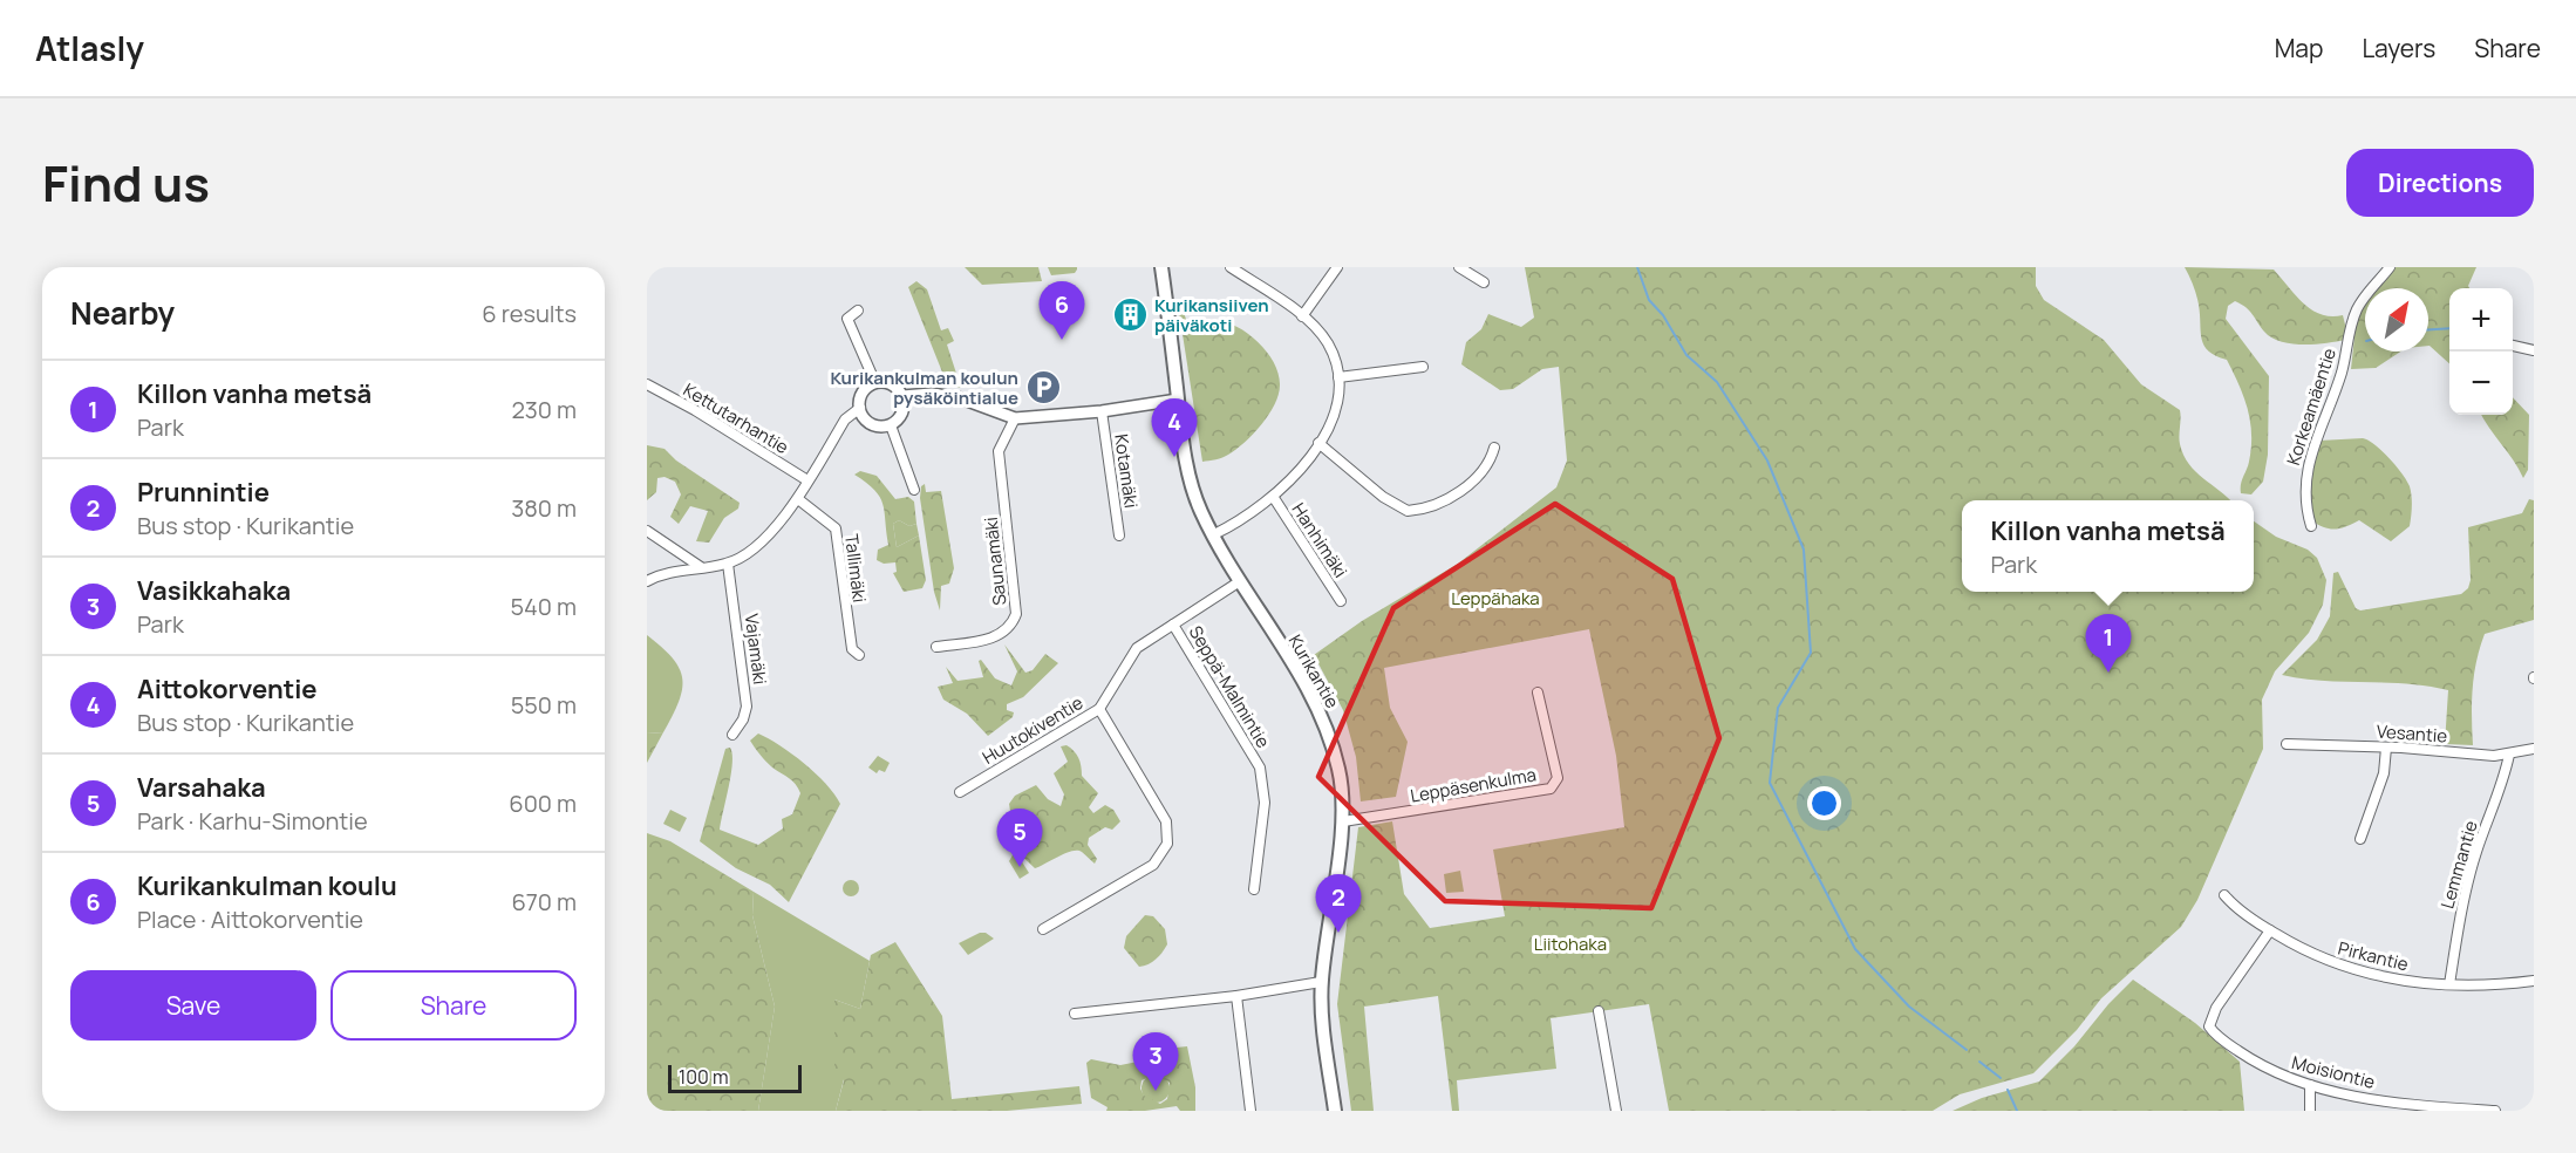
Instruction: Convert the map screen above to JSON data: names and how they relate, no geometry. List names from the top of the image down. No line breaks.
{"streets":{"main road":["Kurikantie"],"street":["Korkeamäentie","Kettutarhantie","Kotamäki","Hanhimäki","Saunamäki","Tallimäki","Vajamäki","Seppä-Malmintie","Huutokiventie","Vesantie","Leppäsenkulma","Lemmantie","Pirkantie","Moisiontie"]},"crossings":[["Kurikantie","Huutokiventie"],["Kurikantie","Leppäsenkulma"],["Seppä-Malmintie","Huutokiventie"],["Vesantie","Lemmantie"],["Lemmantie","Pirkantie"],["Pirkantie","Moisiontie"]],"parks":["Leppähaka","Liitohaka"],"places":{"building":["Kurikansiiven päiväkoti"],"parking":["Kurikankulman koulun pysäköintialue"]},"scale_bar":"100 m","north":"top right","page":{"header":"Atlasly","nav":["Map","Layers","Share"],"title":"Find us","buttons":["Directions",["Save","Share"]],"heading":["Nearby","6 results"],"pins":["6","4","1","5","2","3"],"map_buttons":["+","−"],"list":[{"mark":"1","name":"Killon vanha metsä","note":"Park","value":"230 m"},{"mark":"2","name":"Prunnintie","note":"Bus stop · Kurikantie","value":"380 m"},{"mark":"3","name":"Vasikkahaka","note":"Park","value":"540 m"},{"mark":"4","name":"Aittokorventie","note":"Bus stop · Kurikantie","value":"550 m"},{"mark":"5","name":"Varsahaka","note":"Park · Karhu-Simontie","value":"600 m"},{"mark":"6","name":"Kurikankulman koulu","note":"Place · Aittokorventie","value":"670 m"}],"popup":["Killon vanha metsä","Park"],"scale":"100 m"}}
